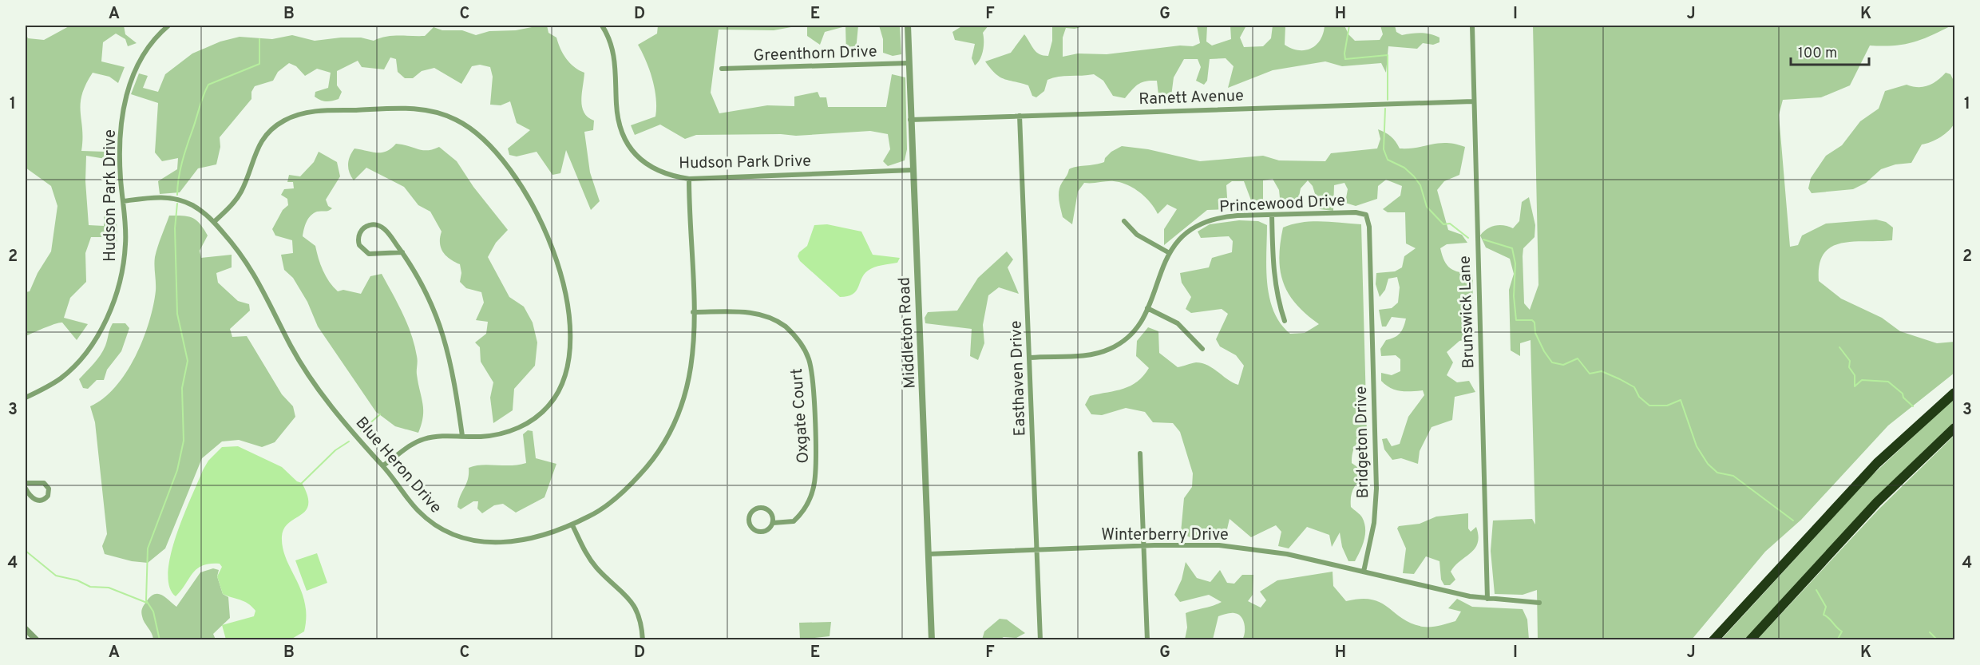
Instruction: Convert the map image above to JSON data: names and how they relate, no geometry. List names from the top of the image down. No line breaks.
{"streets":{"street":["Greenthorn Drive","Ranett Avenue","Hudson Park Drive","Princewood Drive","Brunswick Lane","Middleton Road","Easthaven Drive","Oxgate Court","Bridgeton Drive","Blue Heron Drive","Winterberry Drive"]},"crossings":[["Greenthorn Drive","Middleton Road"],["Ranett Avenue","Brunswick Lane"],["Ranett Avenue","Middleton Road"],["Ranett Avenue","Easthaven Drive"],["Hudson Park Drive","Middleton Road"],["Hudson Park Drive","Blue Heron Drive"],["Princewood Drive","Easthaven Drive"],["Princewood Drive","Bridgeton Drive"],["Brunswick Lane","Winterberry Drive"],["Middleton Road","Winterberry Drive"],["Easthaven Drive","Winterberry Drive"],["Oxgate Court","Blue Heron Drive"],["Bridgeton Drive","Winterberry Drive"]],"scale_bar":"100 m","grid":{"columns":["A","B","C","D","E","F","G","H","I","J","K"],"rows":["1","2","3","4"]}}
